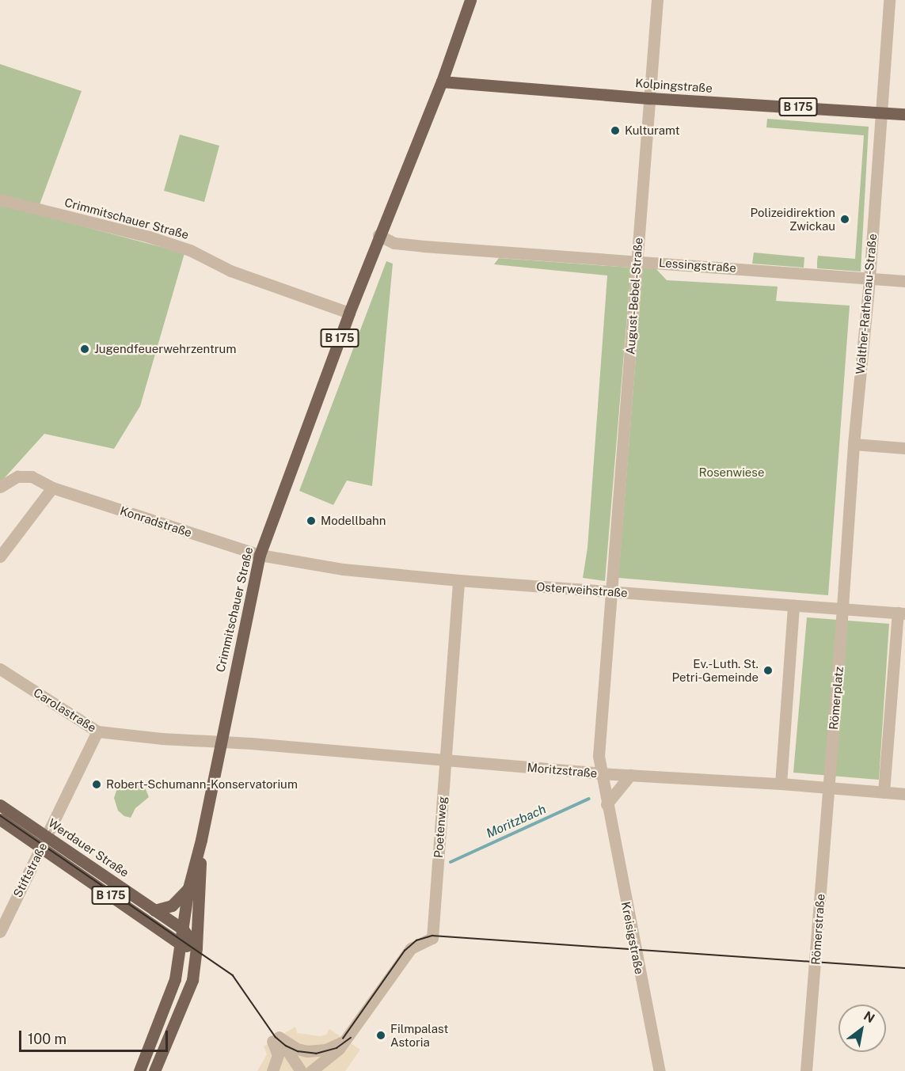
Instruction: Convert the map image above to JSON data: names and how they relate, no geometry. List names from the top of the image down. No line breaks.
{"streets":{"main road":["Kolpingstraße","B 175","Crimmitschauer Straße","Werdauer Straße"],"street":["Lessingstraße","August-Bebel-Straße","Walther-Rathenau-Straße","Konradstraße","Osterweihstraße","Römerplatz","Carolastraße","Moritzstraße","Poetenweg","Stiftstraße","Römerstraße","Kreisigstraße"]},"crossings":[["Kolpingstraße","Crimmitschauer Straße"],["Kolpingstraße","August-Bebel-Straße"],["Kolpingstraße","Walther-Rathenau-Straße"],["Crimmitschauer Straße","Lessingstraße"],["Crimmitschauer Straße","Konradstraße"],["Crimmitschauer Straße","Osterweihstraße"],["Crimmitschauer Straße","Carolastraße"],["Crimmitschauer Straße","Moritzstraße"],["Crimmitschauer Straße","Werdauer Straße"],["Lessingstraße","August-Bebel-Straße"],["Lessingstraße","Walther-Rathenau-Straße"],["August-Bebel-Straße","Osterweihstraße"],["August-Bebel-Straße","Kreisigstraße"],["Walther-Rathenau-Straße","Osterweihstraße"],["Walther-Rathenau-Straße","Römerplatz"],["Konradstraße","Osterweihstraße"],["Osterweihstraße","Römerplatz"],["Osterweihstraße","Poetenweg"],["Osterweihstraße","Kreisigstraße"],["Römerplatz","Moritzstraße"],["Römerplatz","Römerstraße"],["Carolastraße","Moritzstraße"],["Carolastraße","Stiftstraße"],["Moritzstraße","Poetenweg"],["Moritzstraße","Römerstraße"],["Moritzstraße","Kreisigstraße"],["Werdauer Straße","Stiftstraße"]],"water":["Moritzbach"],"parks":["Rosenwiese"],"places":["Kulturamt","Polizeidirektion Zwickau","Jugendfeuerwehrzentrum","Modellbahn","Ev.-Luth. St. Petri-Gemeinde","Robert-Schumann-Konservatorium","Filmpalast Astoria"],"scale_bar":"100 m","north":"top right"}
